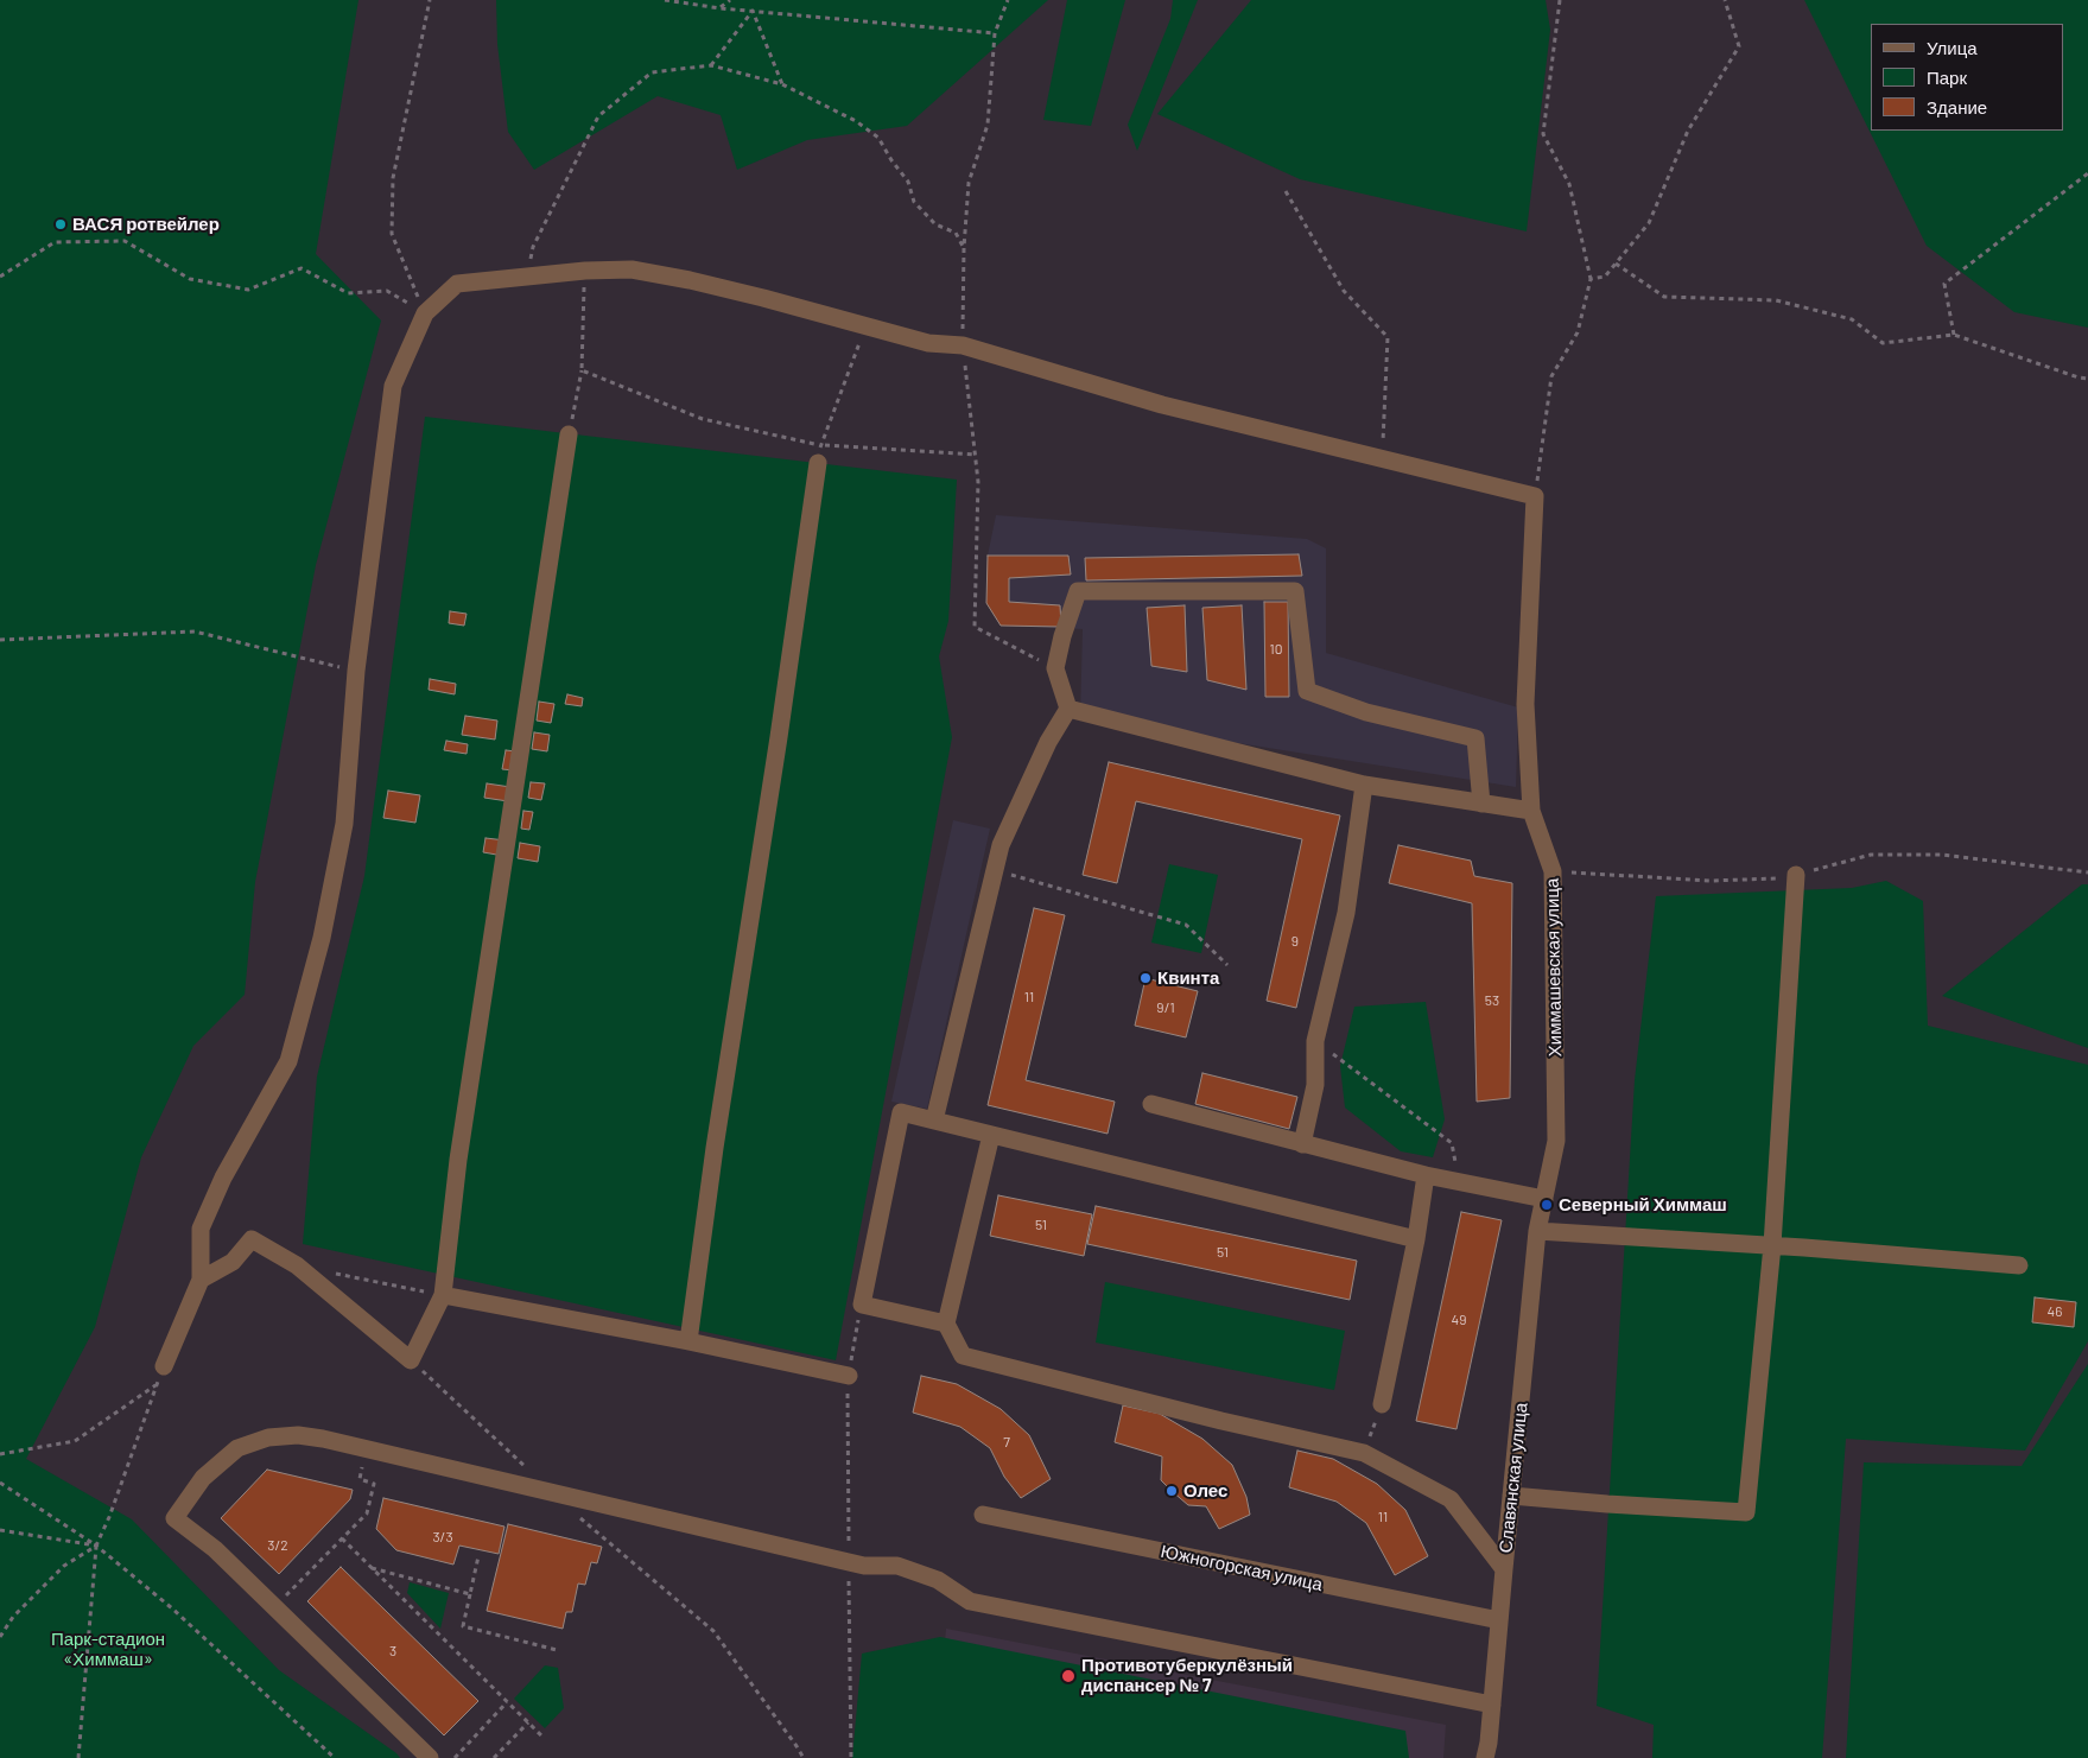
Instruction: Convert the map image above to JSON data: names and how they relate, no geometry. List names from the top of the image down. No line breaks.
{"streets":{"street":["Химмашевская улица","Славянская улица","Южногорская улица"]},"crossings":[["Химмашевская улица","Славянская улица"],["Славянская улица","Южногорская улица"]],"parks":["Парк-стадион «Химмаш»"],"places":["ВАСЯ ротвейлер","Квинта","Северный Химмаш","Олес","Противотуберкулёзный диспансер № 7"],"house_numbers":["10","9","11","53","9/1","51","51","46","49","7","11","3/3","3/2","3"],"legend":["Улица","Парк","Здание"]}
